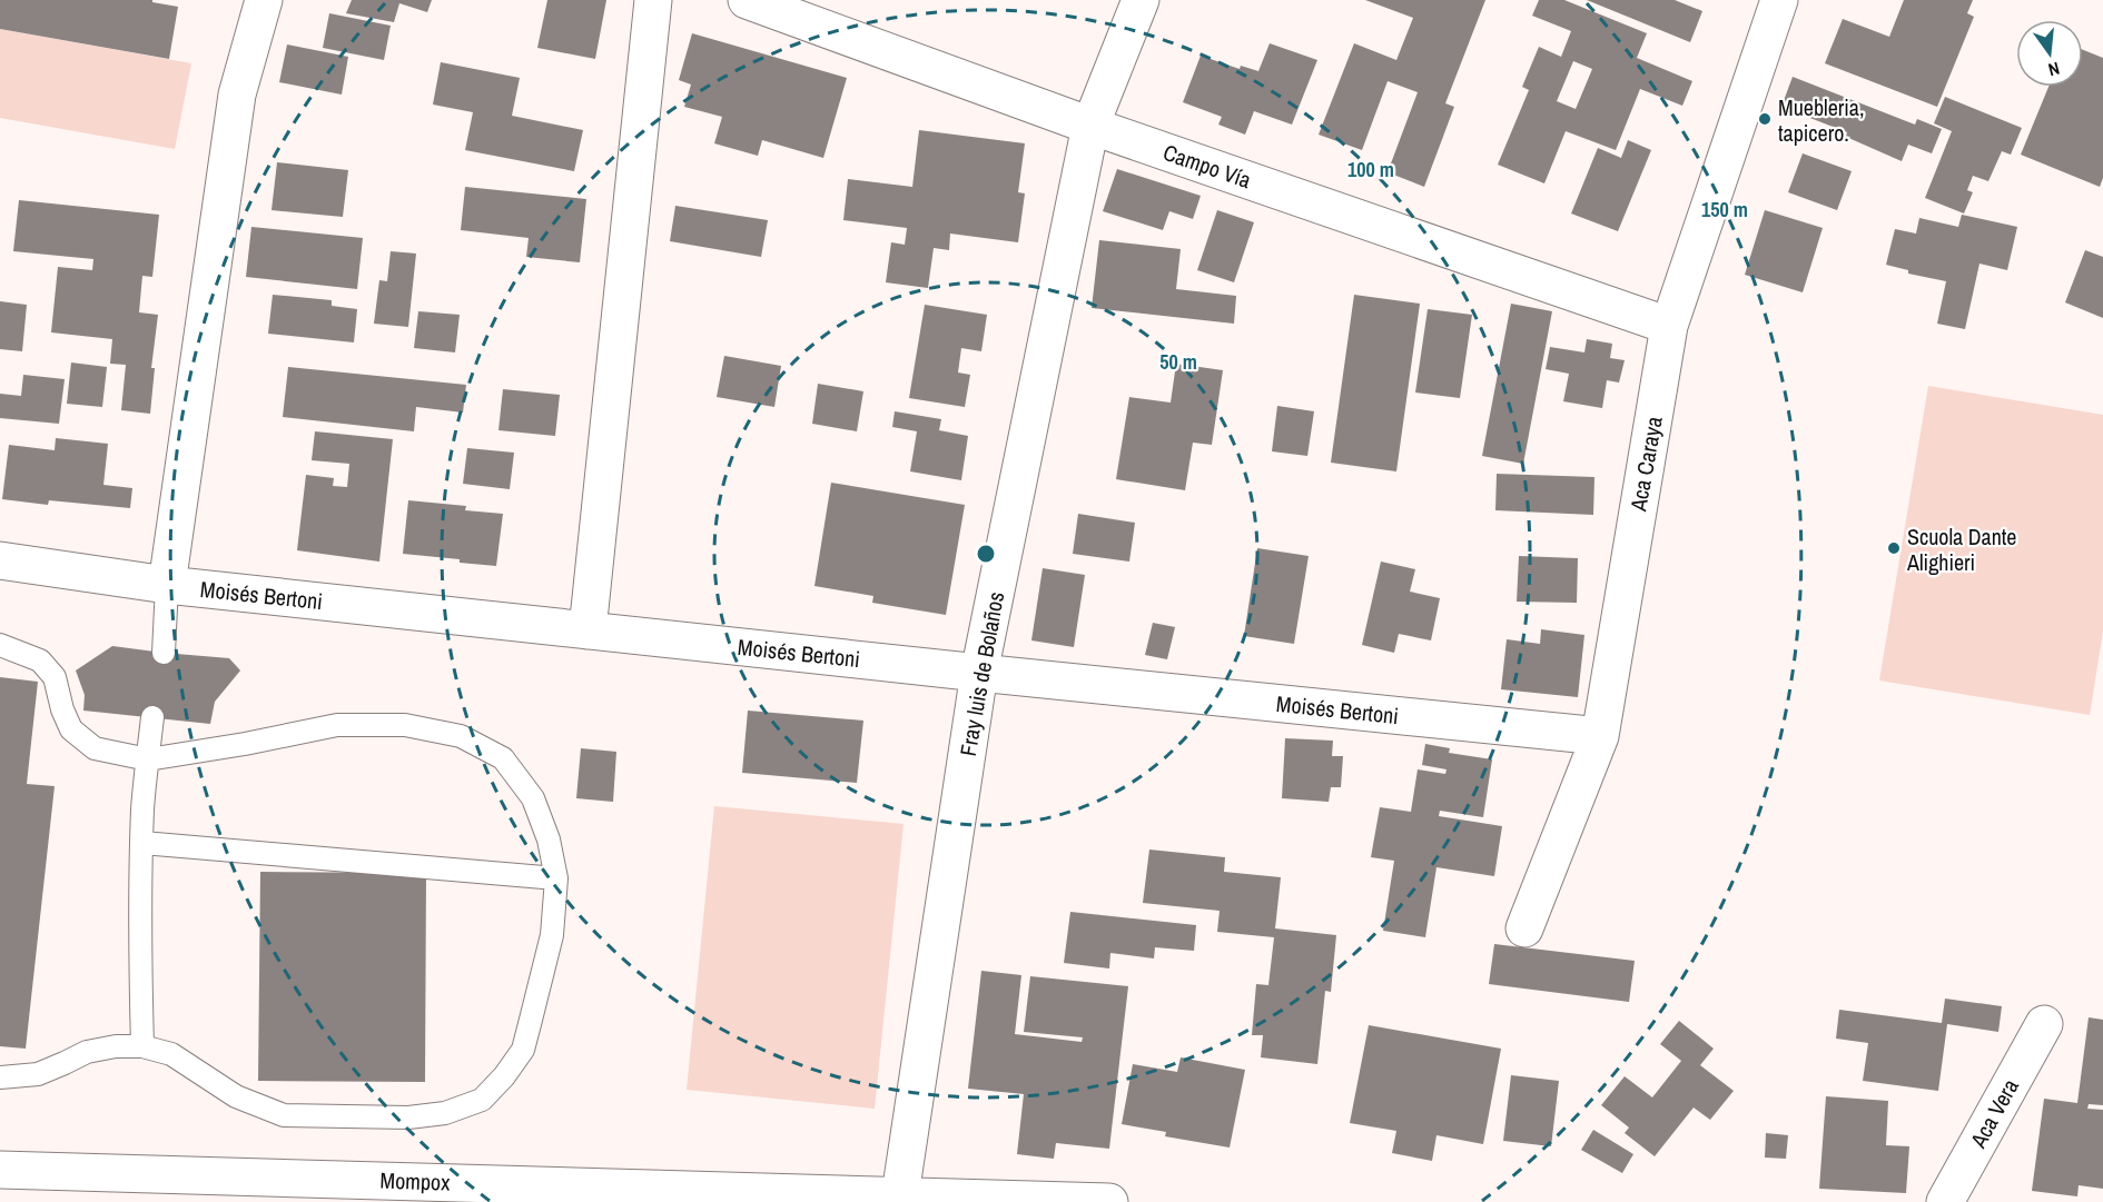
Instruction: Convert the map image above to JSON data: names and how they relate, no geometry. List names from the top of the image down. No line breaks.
{"streets":{"street":["Campo Vía","Aca Caraya","Moisés Bertoni","Fray luis de Bolaños","Aca Vera","Mompox"]},"crossings":[["Campo Vía","Aca Caraya"],["Campo Vía","Fray luis de Bolaños"],["Aca Caraya","Moisés Bertoni"],["Moisés Bertoni","Fray luis de Bolaños"],["Fray luis de Bolaños","Mompox"]],"places":["Muebleria, tapicero.","Scuola Dante Alighieri"],"north":"bottom","rings":["100 m","150 m","50 m"]}
